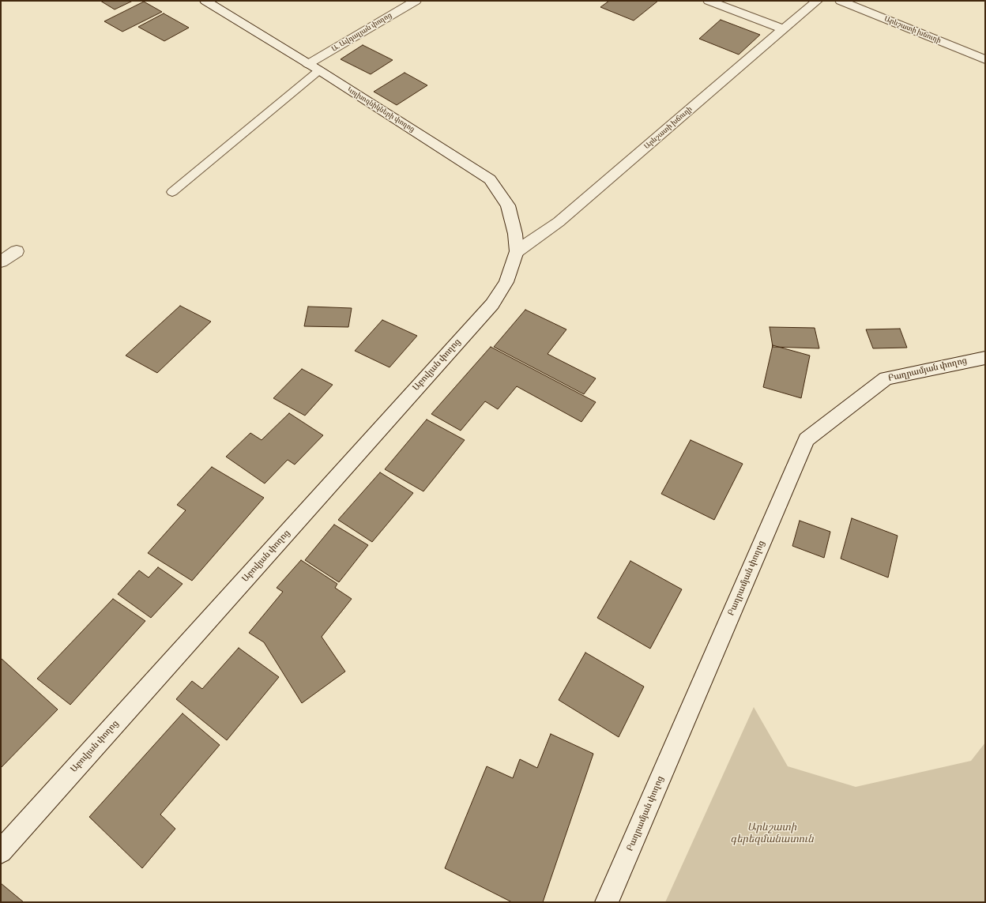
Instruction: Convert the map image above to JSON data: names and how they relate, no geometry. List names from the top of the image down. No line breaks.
{"streets":{"street":["Արևշատի խճուղի","Ա․ Ավդալյան փողոց","Կոլխոզնիկների փողոց","Աբովյան փողոց","Բաղրամյան փողոց"]},"crossings":[["Արևշատի խճուղի","Կոլխոզնիկների փողոց"],["Արևշատի խճուղի","Աբովյան փողոց"],["Ա․ Ավդալյան փողոց","Կոլխոզնիկների փողոց"],["Կոլխոզնիկների փողոց","Աբովյան փողոց"]],"parks":["Արևշատի գերեզմանատուն"]}
